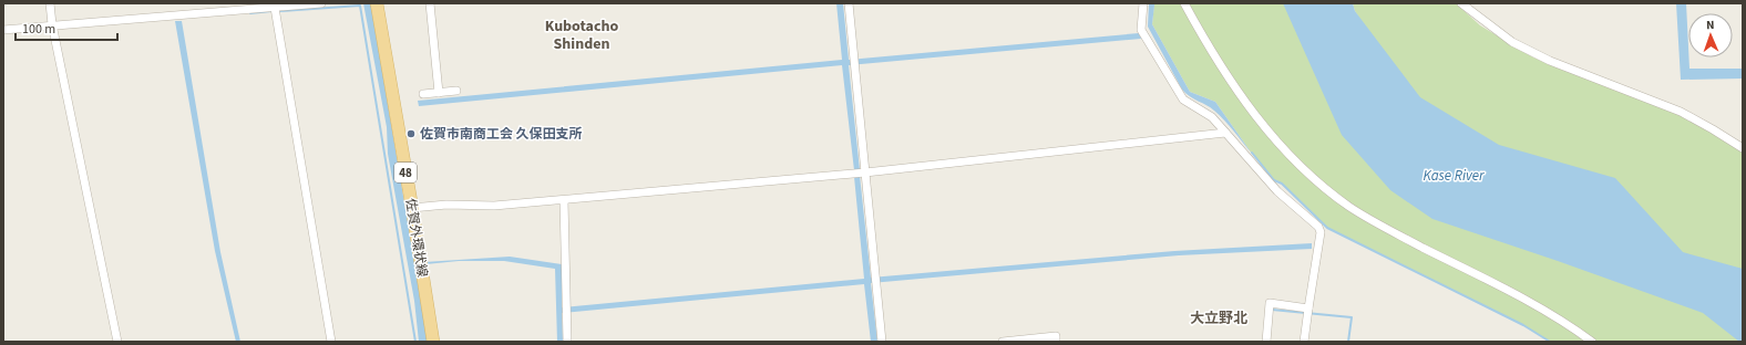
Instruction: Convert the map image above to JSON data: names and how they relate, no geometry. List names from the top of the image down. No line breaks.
{"streets":{"main road":["48","佐賀外環状線"]},"districts":["Kubotacho Shinden","大立野北"],"water":["Kase River"],"places":["佐賀市南商工会 久保田支所"],"scale_bar":"100 m","north":"top"}
